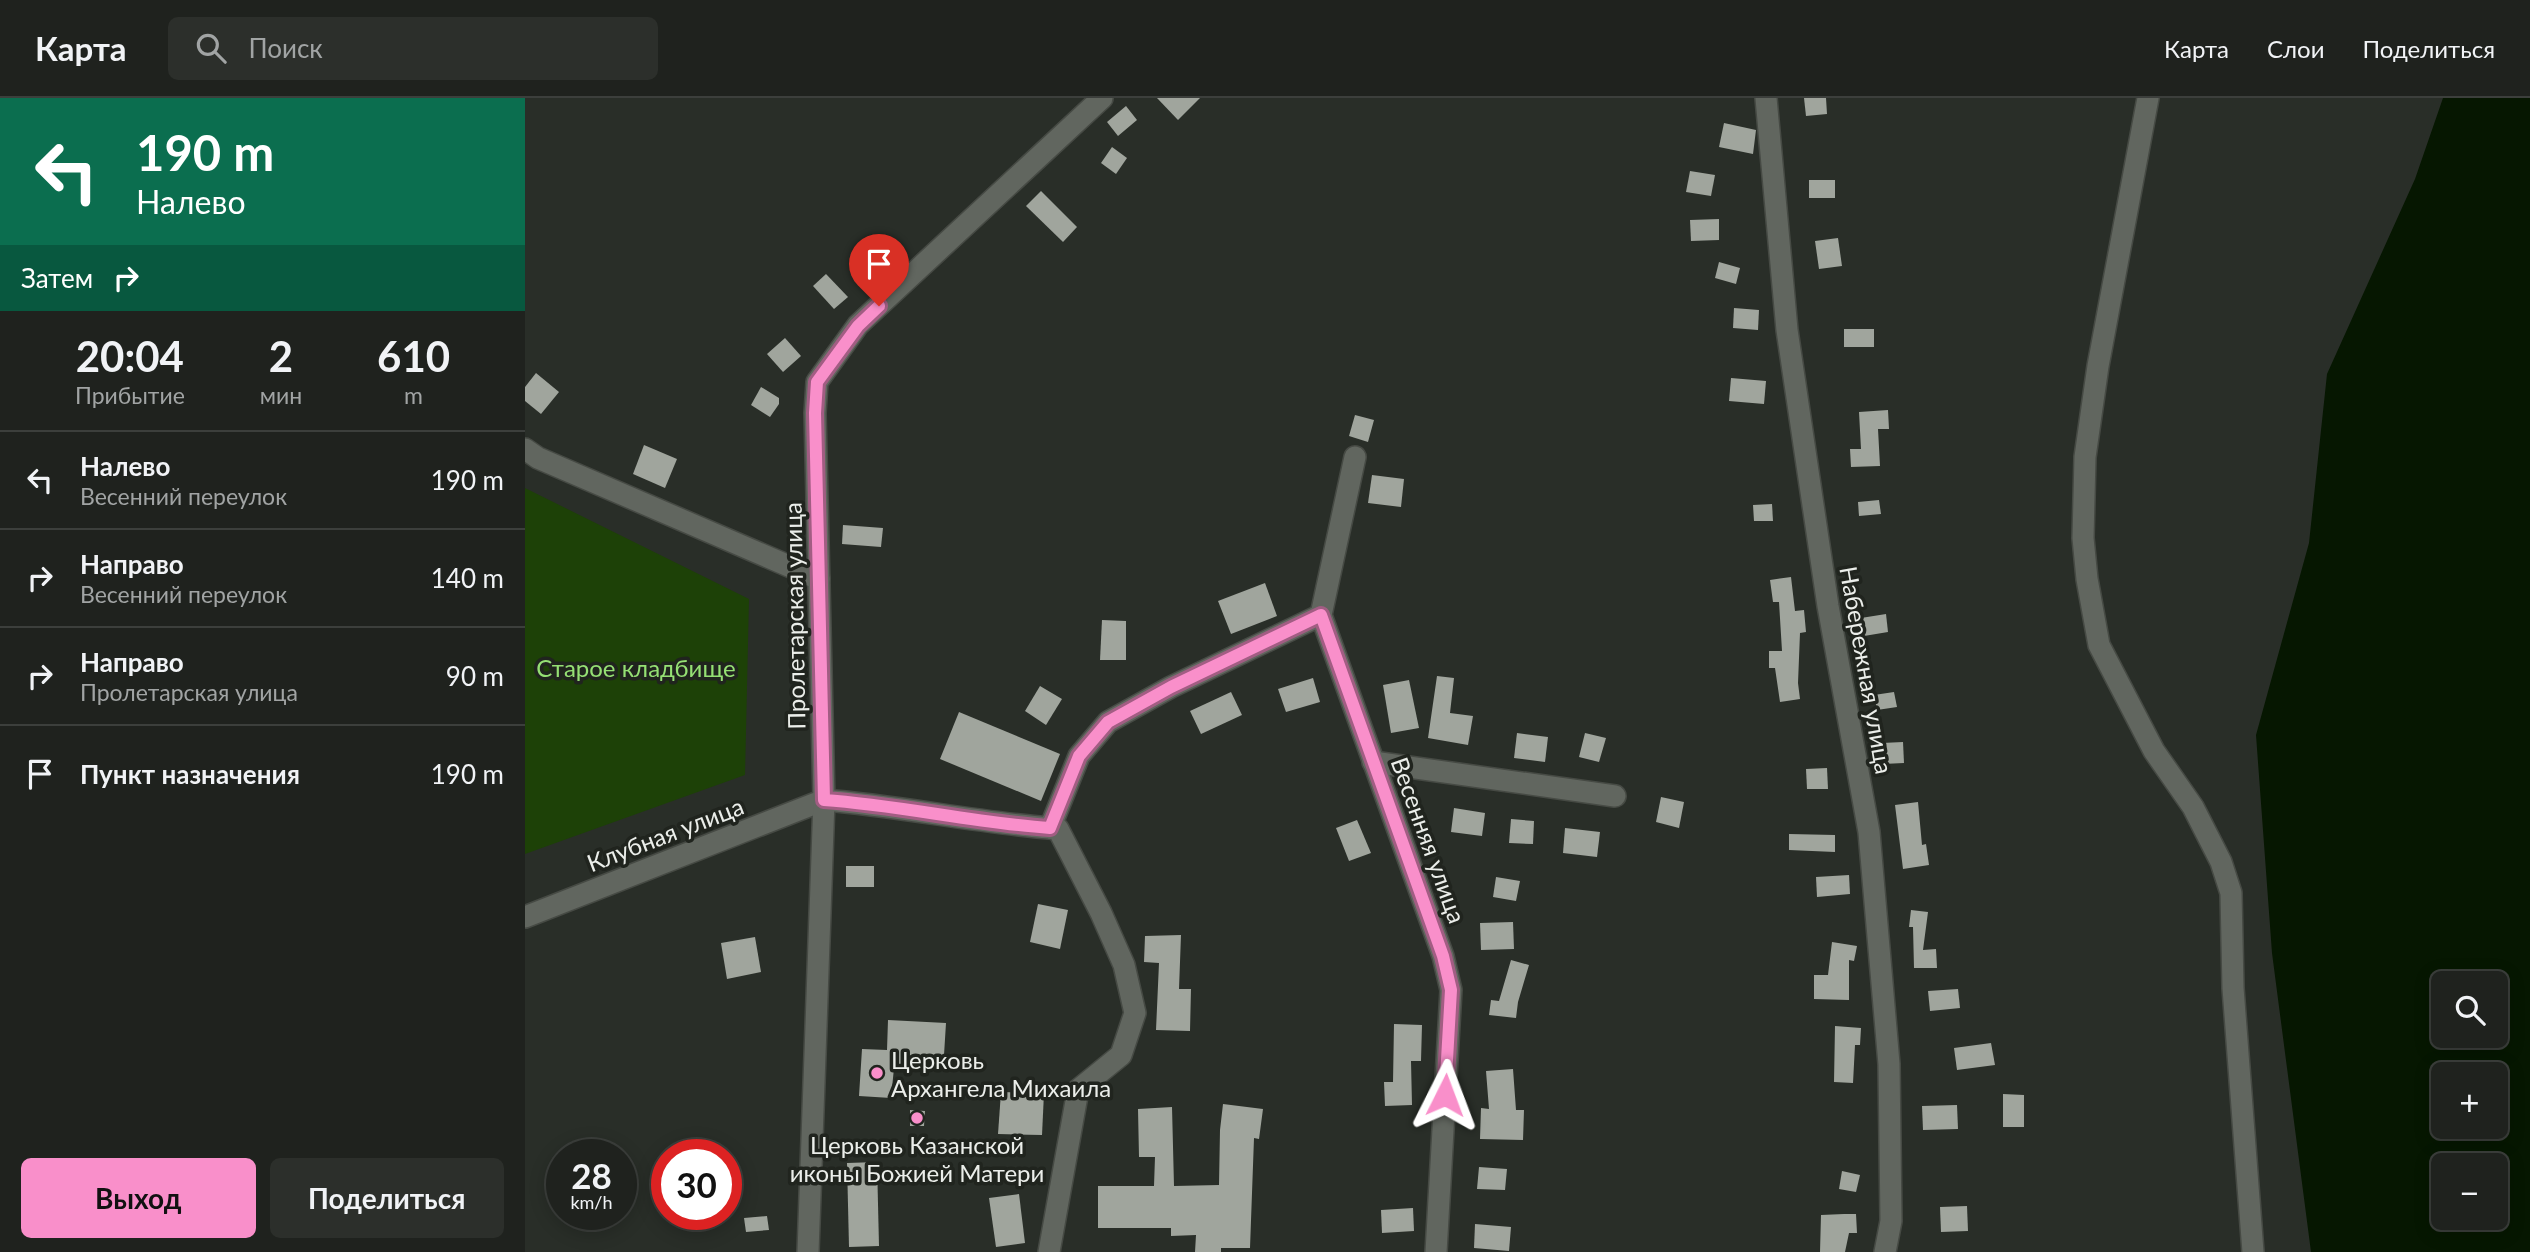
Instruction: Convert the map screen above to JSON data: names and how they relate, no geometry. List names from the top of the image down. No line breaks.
{"streets":{"street":["Пролетарская улица","Набережная улица","Клубная улица","Весенняя улица"]},"crossings":[["Пролетарская улица","Клубная улица"]],"parks":["Старое кладбище"],"places":["Церковь Архангела Михаила","Церковь Казанской иконы Божией Матери"],"page":{"header":"Карта","search":"Поиск","nav":["Карта","Слои","Поделиться"],"turn":["190 m","Налево"],"then":"Затем","eta":["20:04","Прибытие","2","мин","610","m"],"list":[{"name":"Налево","note":"Весенний переулок","value":"190 m"},{"name":"Направо","note":"Весенний переулок","value":"140 m"},{"name":"Направо","note":"Пролетарская улица","value":"90 m"},{"name":"Пункт назначения","value":"190 m"}],"map_buttons":["+","−"],"speed":"28 km/h","limit":"30","buttons":["Выход","Поделиться"]}}
